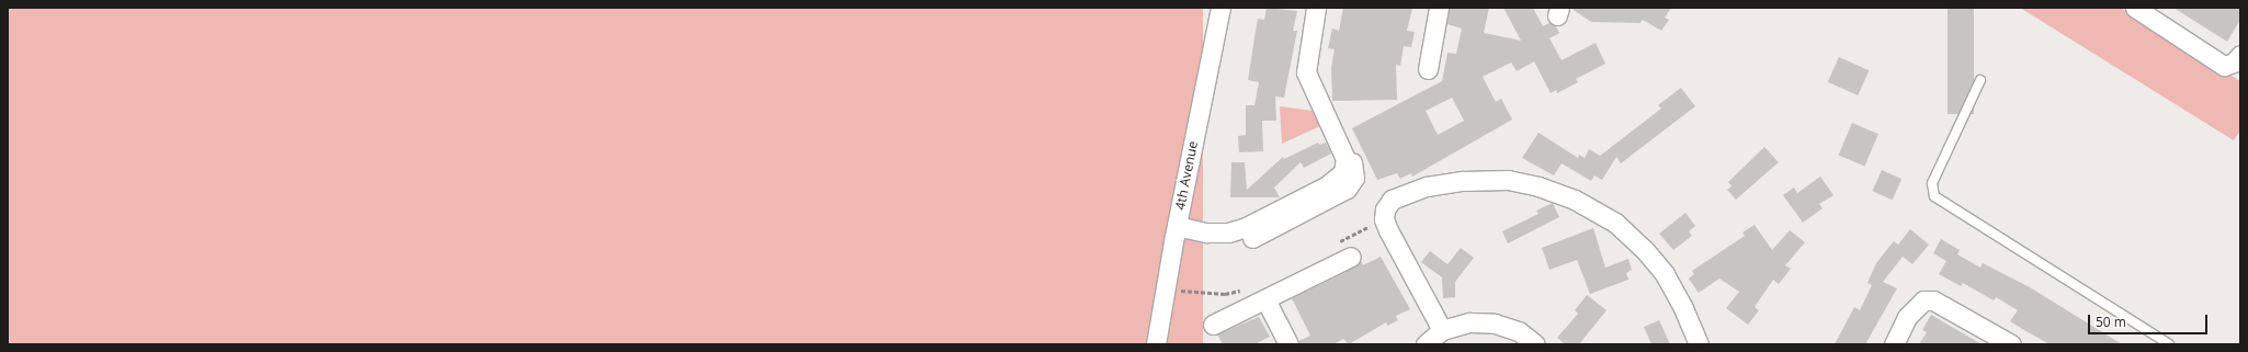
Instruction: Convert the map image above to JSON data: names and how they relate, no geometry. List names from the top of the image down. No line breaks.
{"streets":{"street":["4th Avenue"]},"scale_bar":"50 m"}
